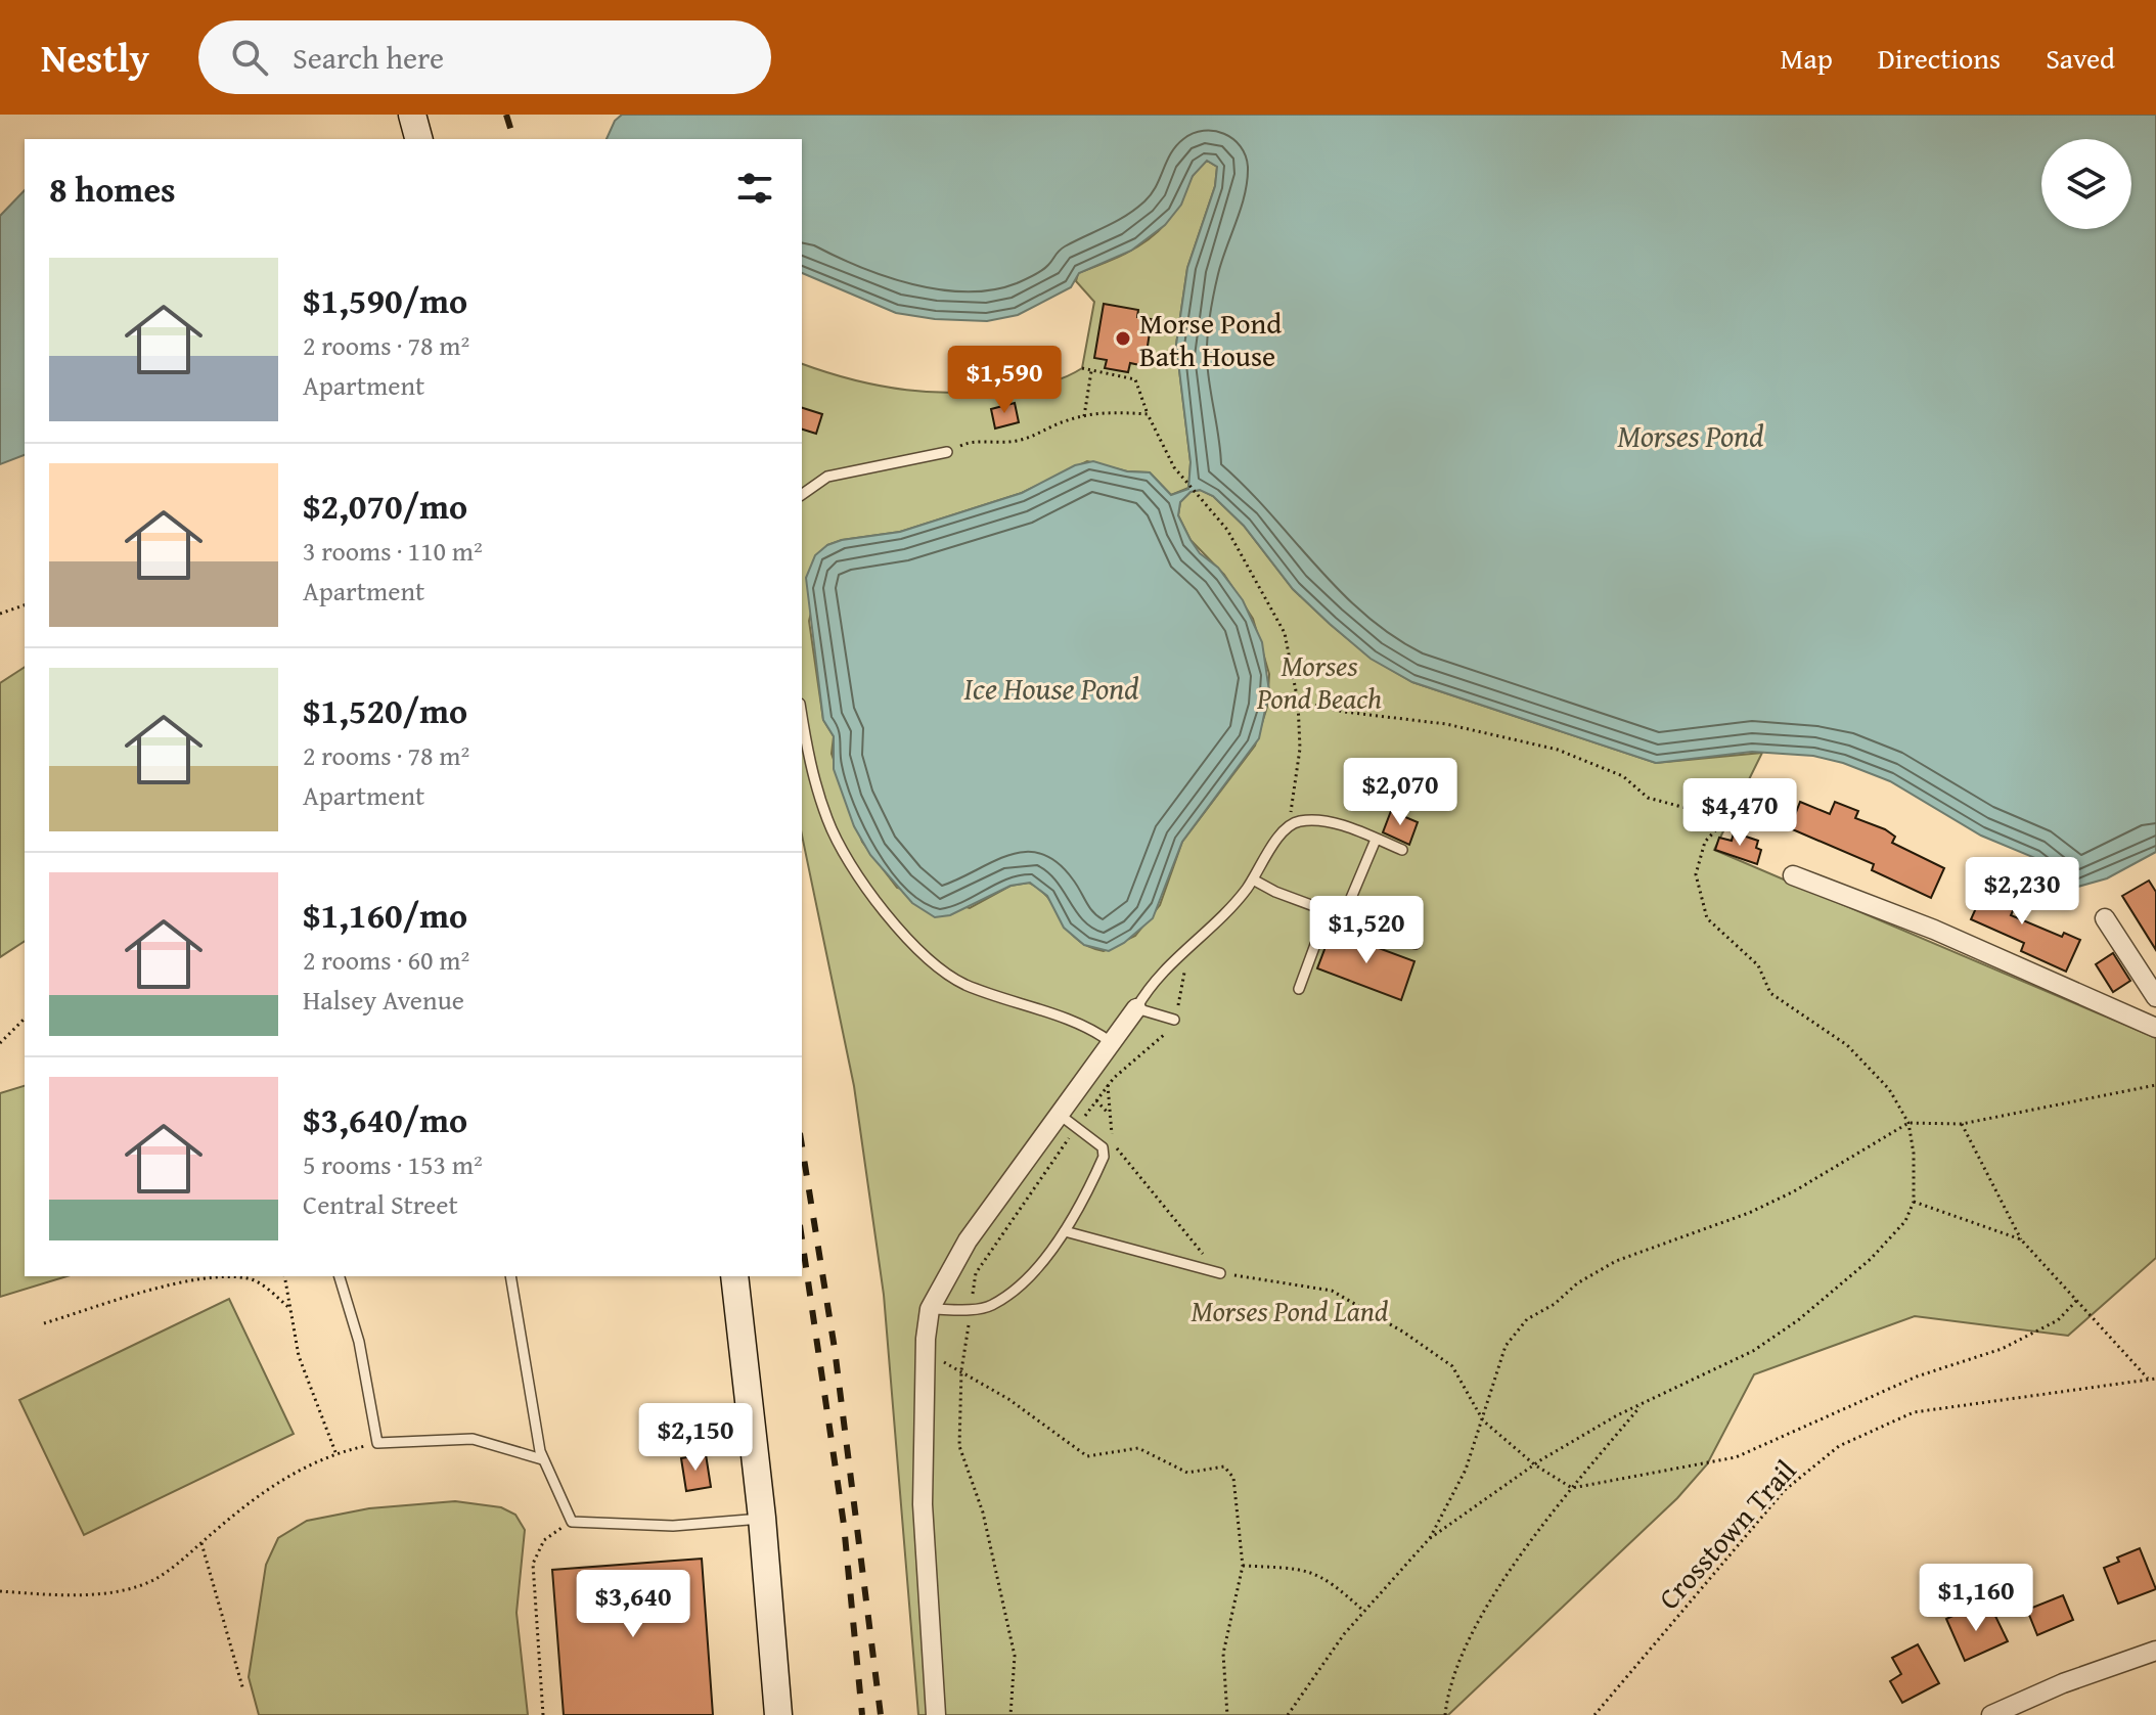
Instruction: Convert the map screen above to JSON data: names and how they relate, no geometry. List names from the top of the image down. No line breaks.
{"streets":{"path":["Crosstown Trail"]},"water":["Morses Pond","Ice House Pond"],"parks":["Morses Pond Beach","Morses Pond Land"],"places":["Morse Pond Bath House"],"page":{"header":"Nestly","search":"Search here","nav":["Map","Directions","Saved"],"heading":"8 homes","list":[{"name":"$1,590/mo","note":"2 rooms · 78 m² · Apartment"},{"name":"$2,070/mo","note":"3 rooms · 110 m² · Apartment"},{"name":"$1,520/mo","note":"2 rooms · 78 m² · Apartment"},{"name":"$1,160/mo","note":"2 rooms · 60 m² · Halsey Avenue"},{"name":"$3,640/mo","note":"5 rooms · 153 m² · Central Street"}],"price":["$1,590","$2,070","$4,470","$2,230","$1,520","$2,150","$1,160","$3,640"]}}
